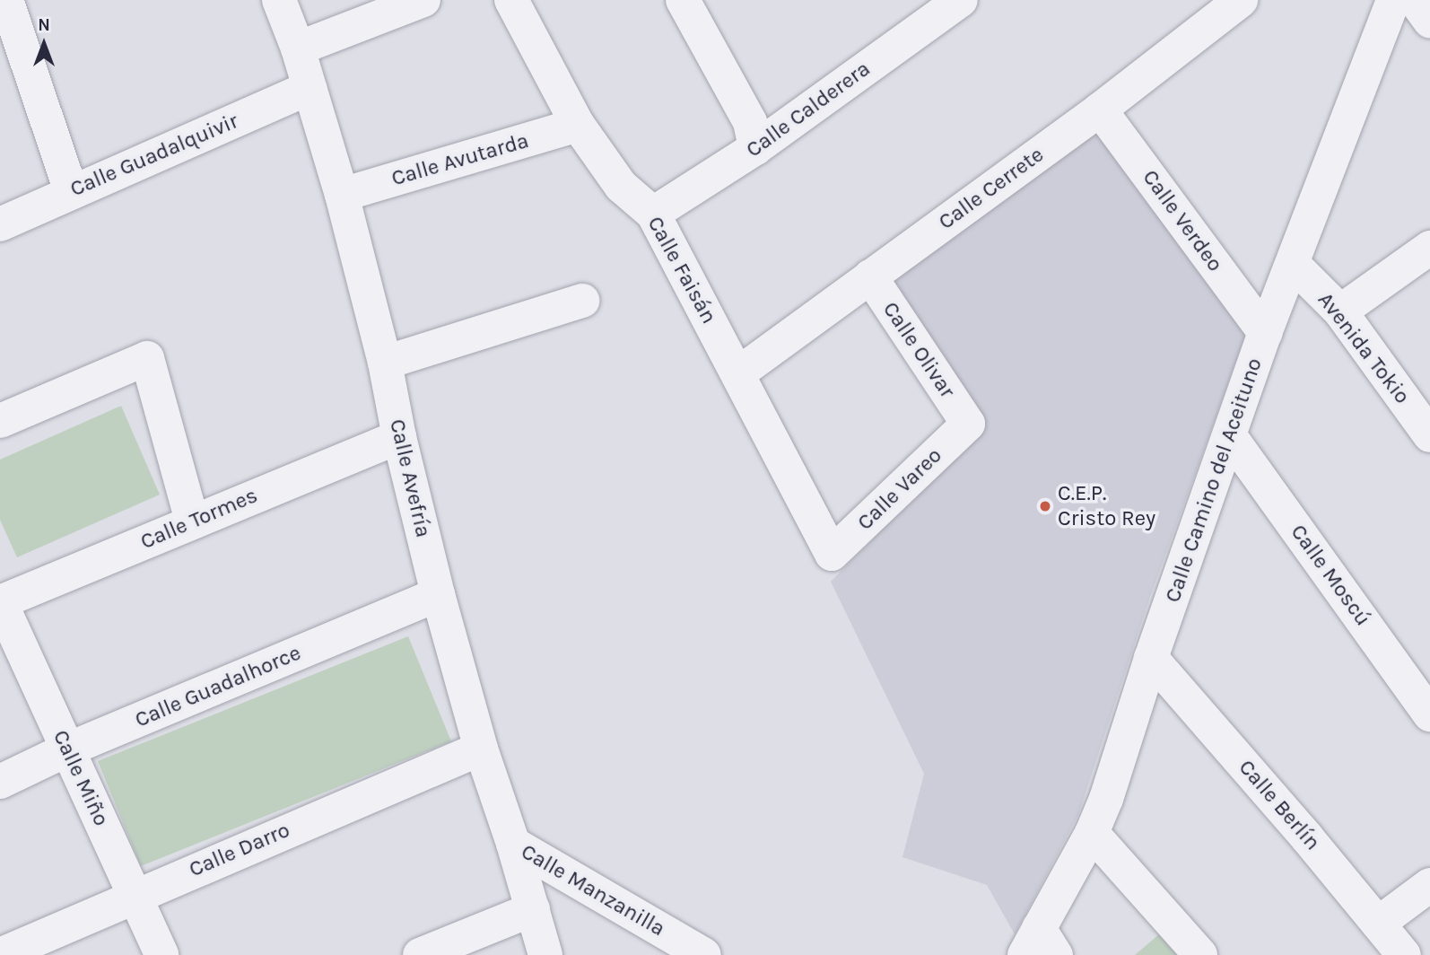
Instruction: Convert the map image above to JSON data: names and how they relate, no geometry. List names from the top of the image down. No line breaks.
{"streets":{"street":["Calle Calderera","Calle Guadalquivir","Calle Avutarda","Calle Cerrete","Calle Verdeo","Calle Faisán","Avenida Tokio","Calle Olivar","Calle Avefría","Calle Camino del Aceituno","Calle Vareo","Calle Tormes","Calle Moscú","Calle Guadalhorce","Calle Miño","Calle Berlín","Calle Darro","Calle Manzanilla"]},"crossings":[["Calle Calderera","Calle Faisán"],["Calle Guadalquivir","Calle Avefría"],["Calle Avutarda","Calle Faisán"],["Calle Avutarda","Calle Avefría"],["Calle Cerrete","Calle Verdeo"],["Calle Cerrete","Calle Faisán"],["Calle Cerrete","Calle Olivar"],["Calle Verdeo","Calle Camino del Aceituno"],["Calle Faisán","Calle Vareo"],["Avenida Tokio","Calle Camino del Aceituno"],["Calle Olivar","Calle Vareo"],["Calle Avefría","Calle Tormes"],["Calle Avefría","Calle Guadalhorce"],["Calle Avefría","Calle Darro"],["Calle Avefría","Calle Manzanilla"],["Calle Camino del Aceituno","Calle Moscú"],["Calle Camino del Aceituno","Calle Berlín"],["Calle Tormes","Calle Miño"],["Calle Guadalhorce","Calle Miño"],["Calle Miño","Calle Darro"]],"places":["C.E.P. Cristo Rey"],"north":"top"}
